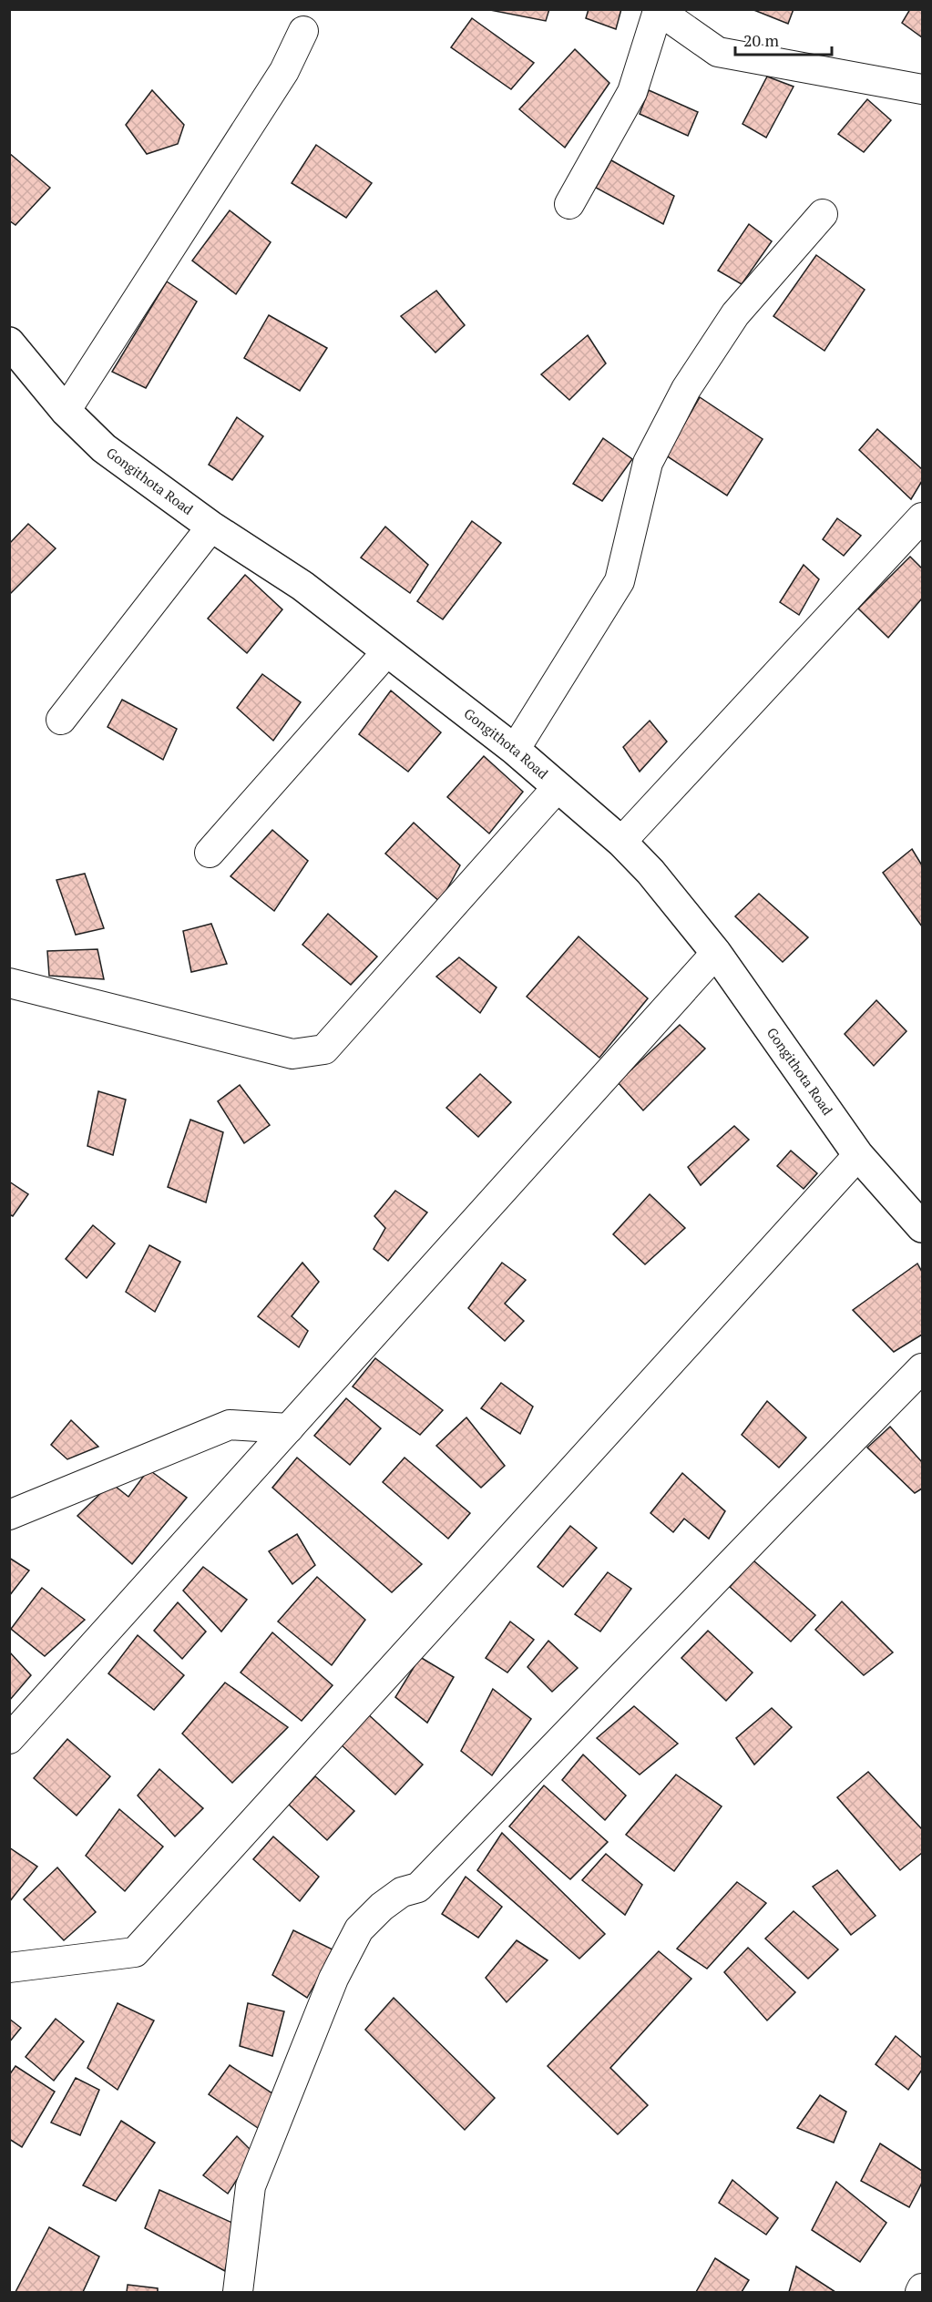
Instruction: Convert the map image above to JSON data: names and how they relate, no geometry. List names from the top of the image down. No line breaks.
{"streets":{"street":["Gongithota Road"]},"scale_bar":"20 m"}
